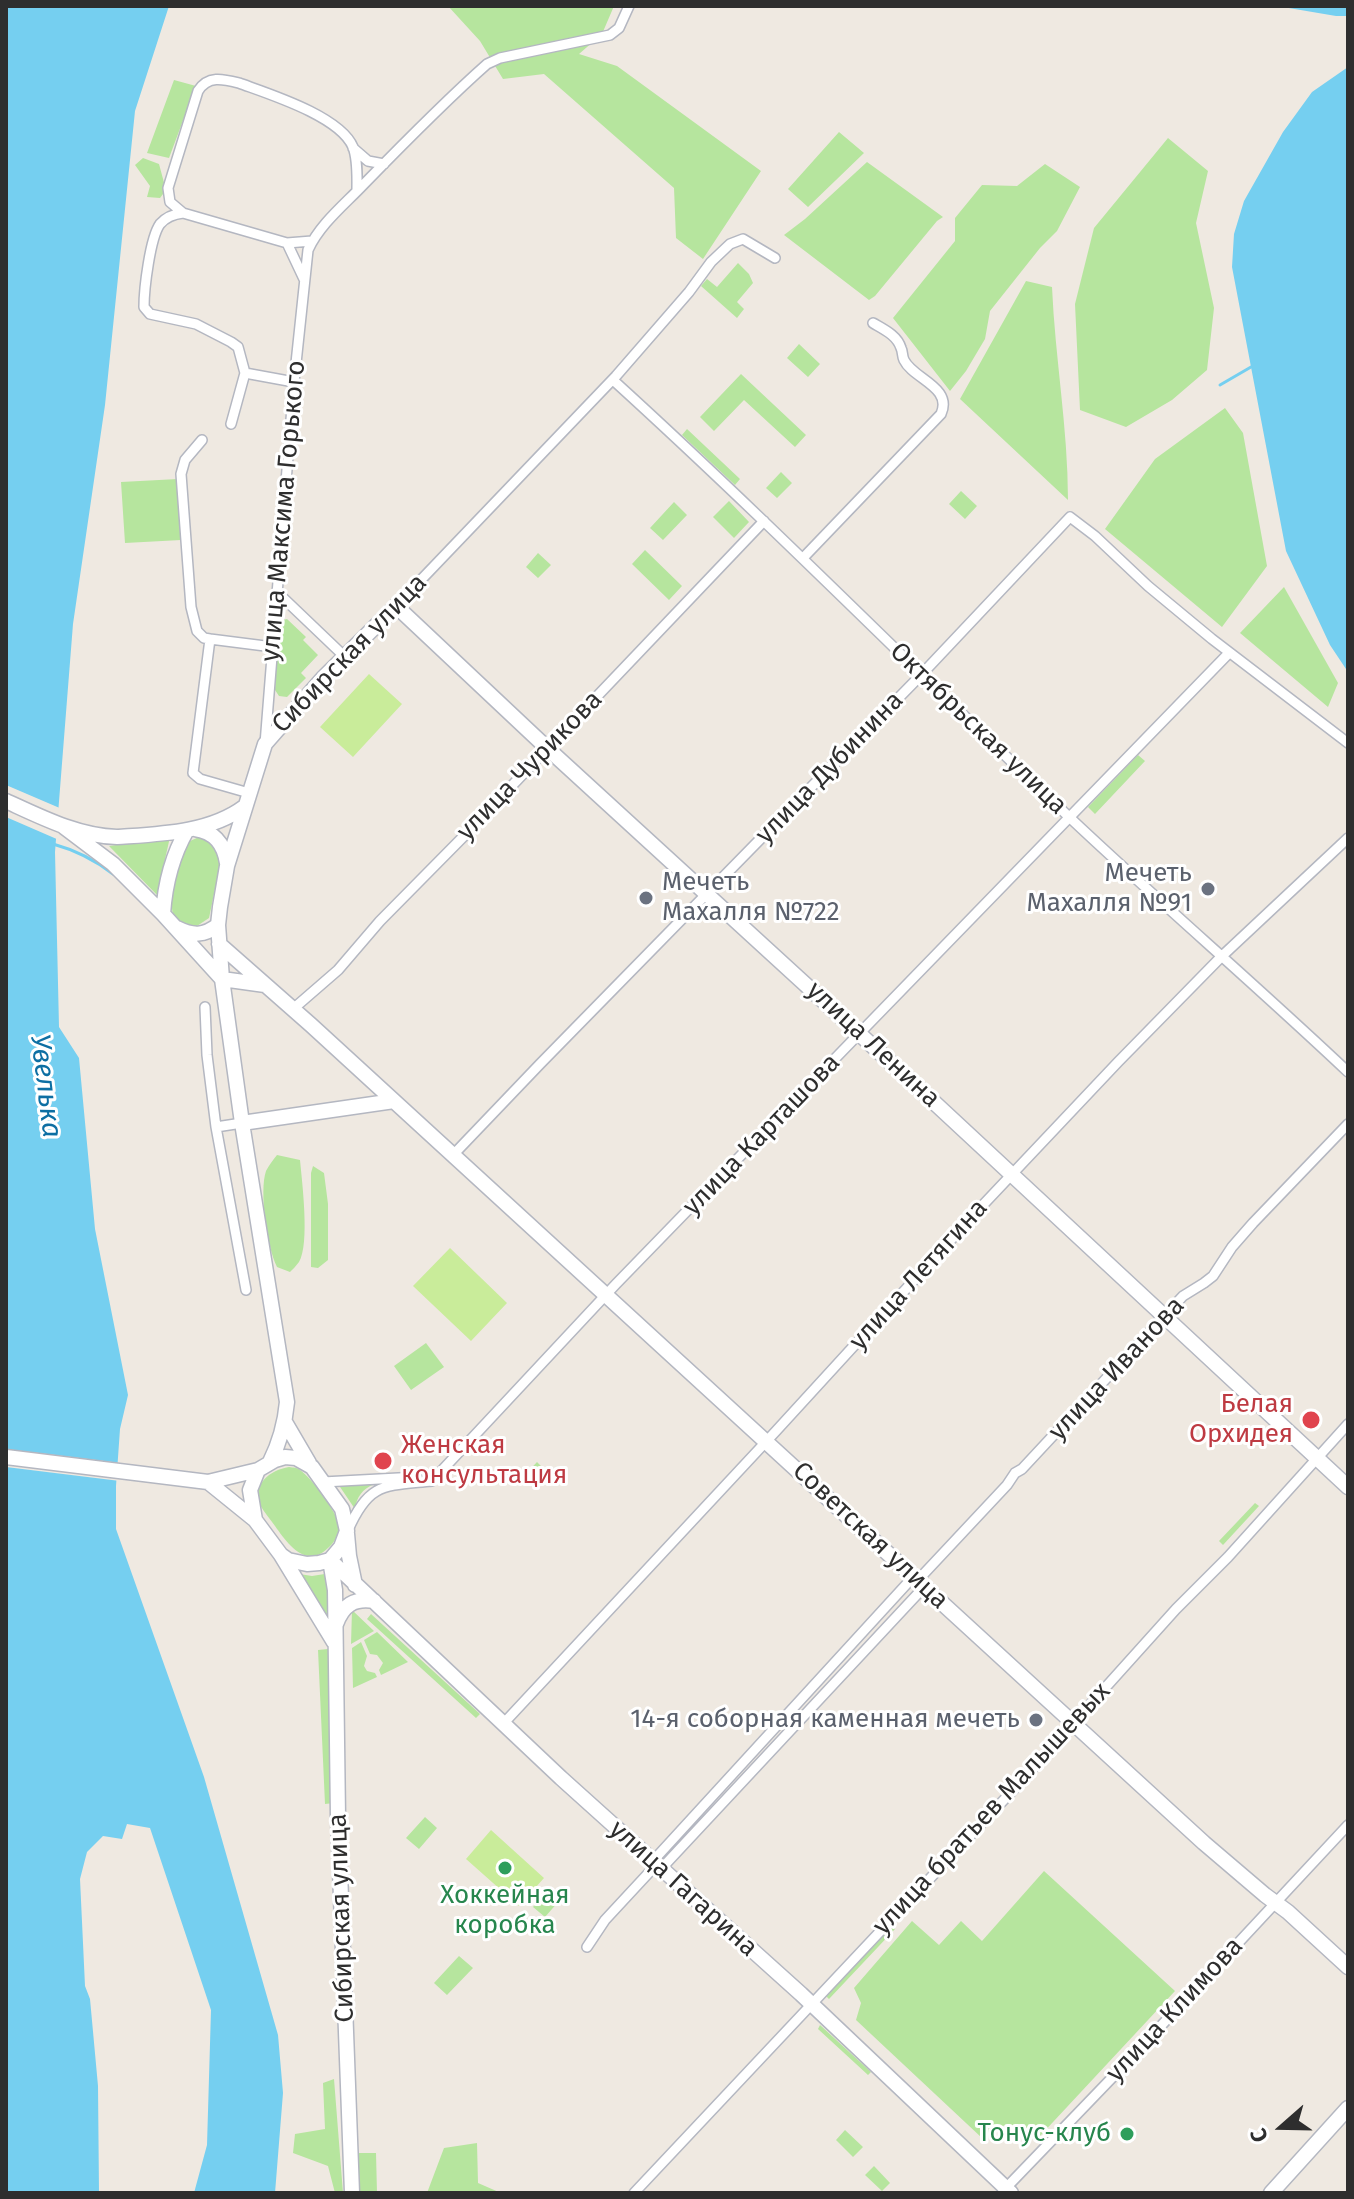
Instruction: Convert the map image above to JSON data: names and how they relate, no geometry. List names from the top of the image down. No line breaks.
{"streets":{"street":["улица Максима Горького","Сибирская улица","Октябрьская улица","улица Чурикова","улица Дубинина","улица Ленина","улица Карташова","улица Летягина","улица Иванова","Советская улица","улица братьев Малышевых","улица Гагарина","улица Климова"]},"crossings":[["улица Максима Горького","Сибирская улица"],["Сибирская улица","Октябрьская улица"],["Сибирская улица","улица Ленина"],["Сибирская улица","Советская улица"],["Сибирская улица","улица Гагарина"],["Октябрьская улица","улица Чурикова"],["Октябрьская улица","улица Дубинина"],["Октябрьская улица","улица Карташова"],["Октябрьская улица","улица Летягина"],["улица Чурикова","улица Ленина"],["улица Чурикова","Советская улица"],["улица Дубинина","улица Ленина"],["улица Дубинина","улица Карташова"],["улица Дубинина","Советская улица"],["улица Ленина","улица Карташова"],["улица Ленина","улица Летягина"],["улица Ленина","улица Иванова"],["улица Ленина","улица братьев Малышевых"],["улица Карташова","Советская улица"],["улица Летягина","Советская улица"],["улица Летягина","улица Гагарина"],["улица Иванова","Советская улица"],["улица Иванова","улица Гагарина"],["Советская улица","улица братьев Малышевых"],["Советская улица","улица Климова"],["улица братьев Малышевых","улица Гагарина"],["улица Гагарина","улица Климова"]],"water":["Увелька"],"places":["Мечеть Махалля №91","Мечеть Махалля №722","Белая Орхидея","Женская консультация","14-я соборная каменная мечеть","Хоккейная коробка","Тонус-клуб"],"north":"left"}
